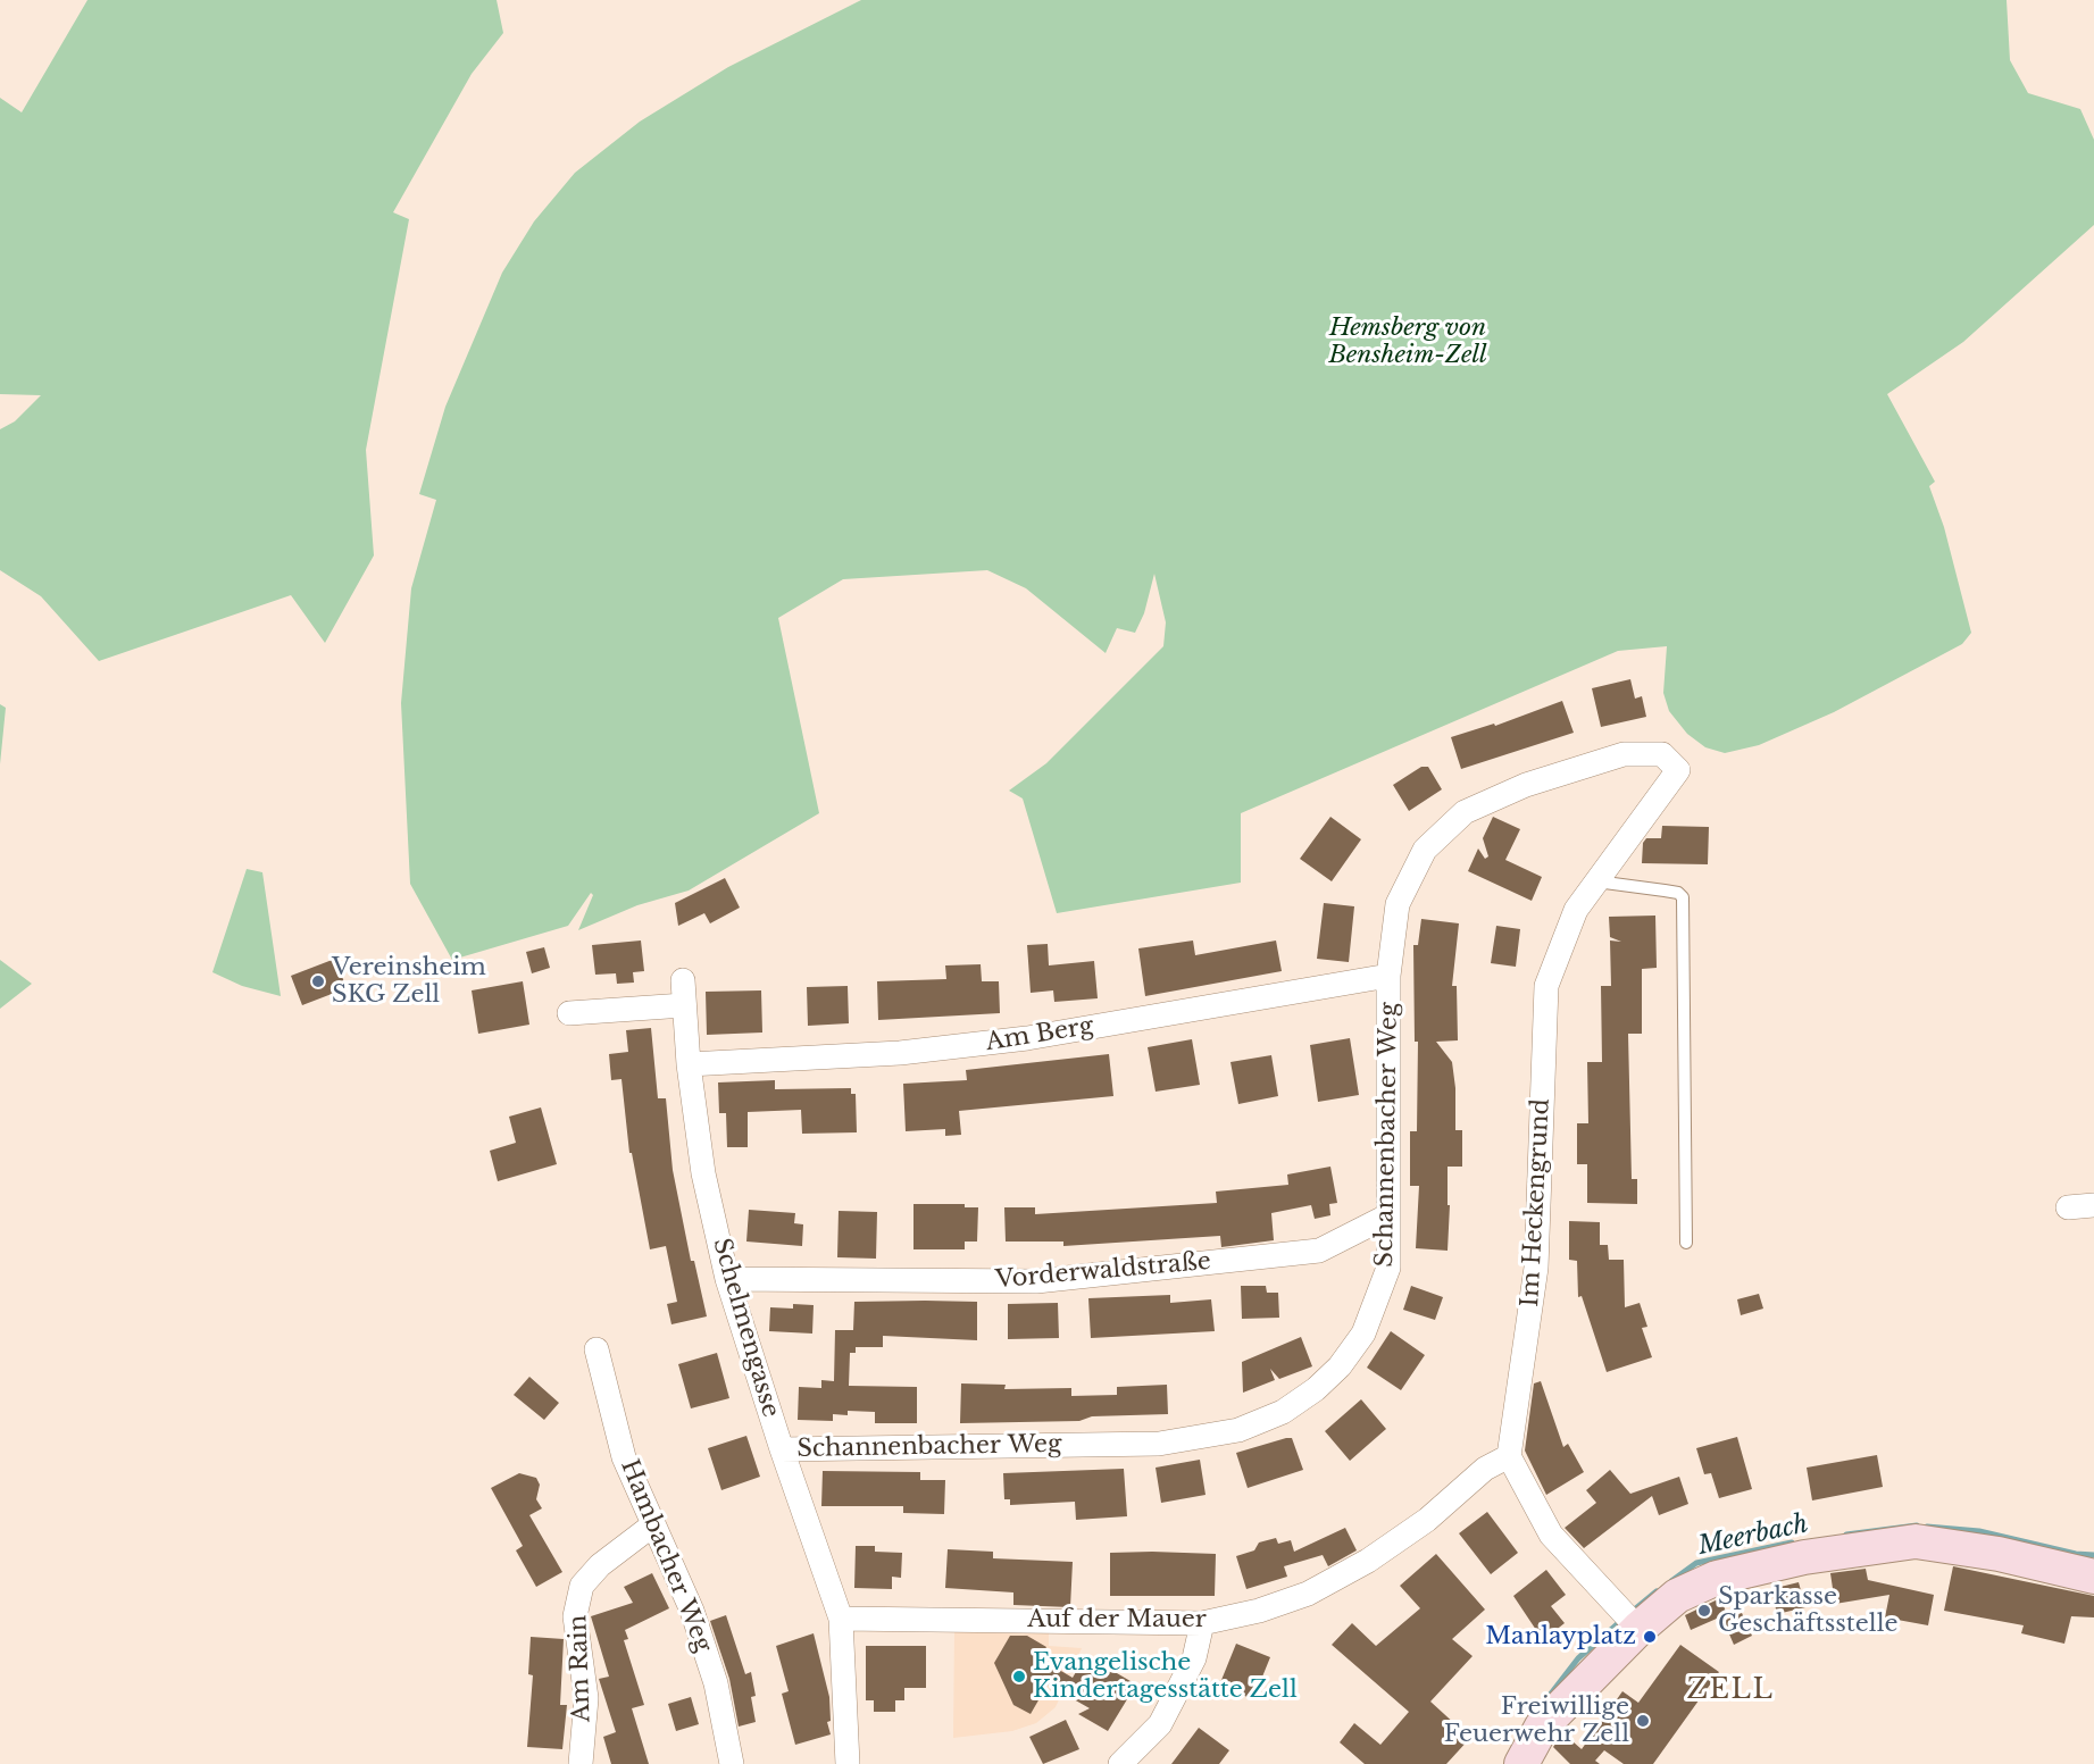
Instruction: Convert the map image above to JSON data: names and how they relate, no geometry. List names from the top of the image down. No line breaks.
{"streets":{"street":["Am Berg","Schannenbacher Weg","Im Heckengrund","Vorderwaldstraße","Schelmengasse","Hambacher Weg","Auf der Mauer","Am Rain"]},"crossings":[["Am Berg","Schannenbacher Weg"],["Am Berg","Schelmengasse"],["Schannenbacher Weg","Im Heckengrund"],["Schannenbacher Weg","Vorderwaldstraße"],["Schannenbacher Weg","Schelmengasse"],["Im Heckengrund","Auf der Mauer"],["Vorderwaldstraße","Schelmengasse"],["Schelmengasse","Auf der Mauer"],["Hambacher Weg","Am Rain"]],"districts":["ZELL"],"water":["Meerbach"],"parks":["Hemsberg von Bensheim-Zell"],"places":["Vereinsheim SKG Zell","Sparkasse Geschäftsstelle","Manlayplatz","Evangelische Kindertagesstätte Zell","Freiwillige Feuerwehr Zell"]}
